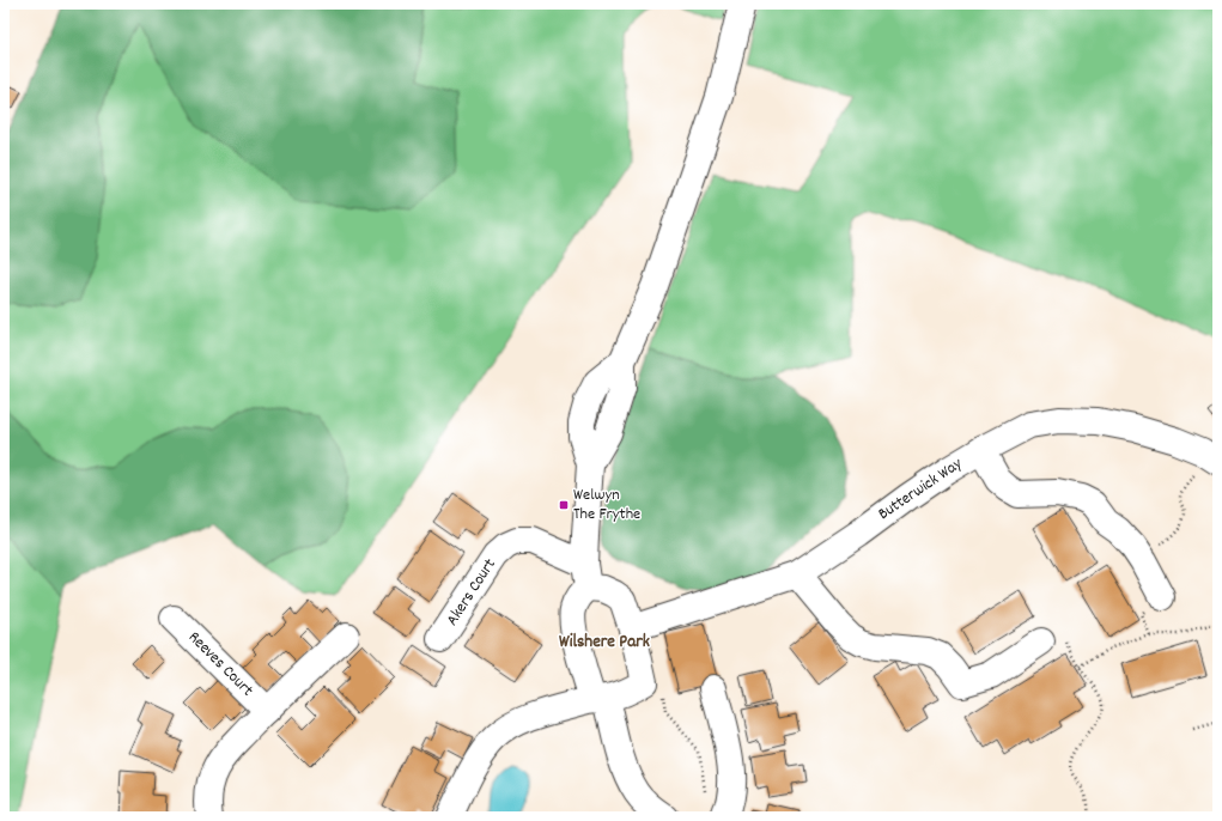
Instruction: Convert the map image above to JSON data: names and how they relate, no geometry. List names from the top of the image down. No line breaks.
{"streets":{"street":["Butterwick Way","Akers Court","Reeves Court"]},"crossings":[["Butterwick Way","Akers Court"]],"districts":["Wilshere Park"],"places":{"transit":["Welwyn The Frythe"]}}
